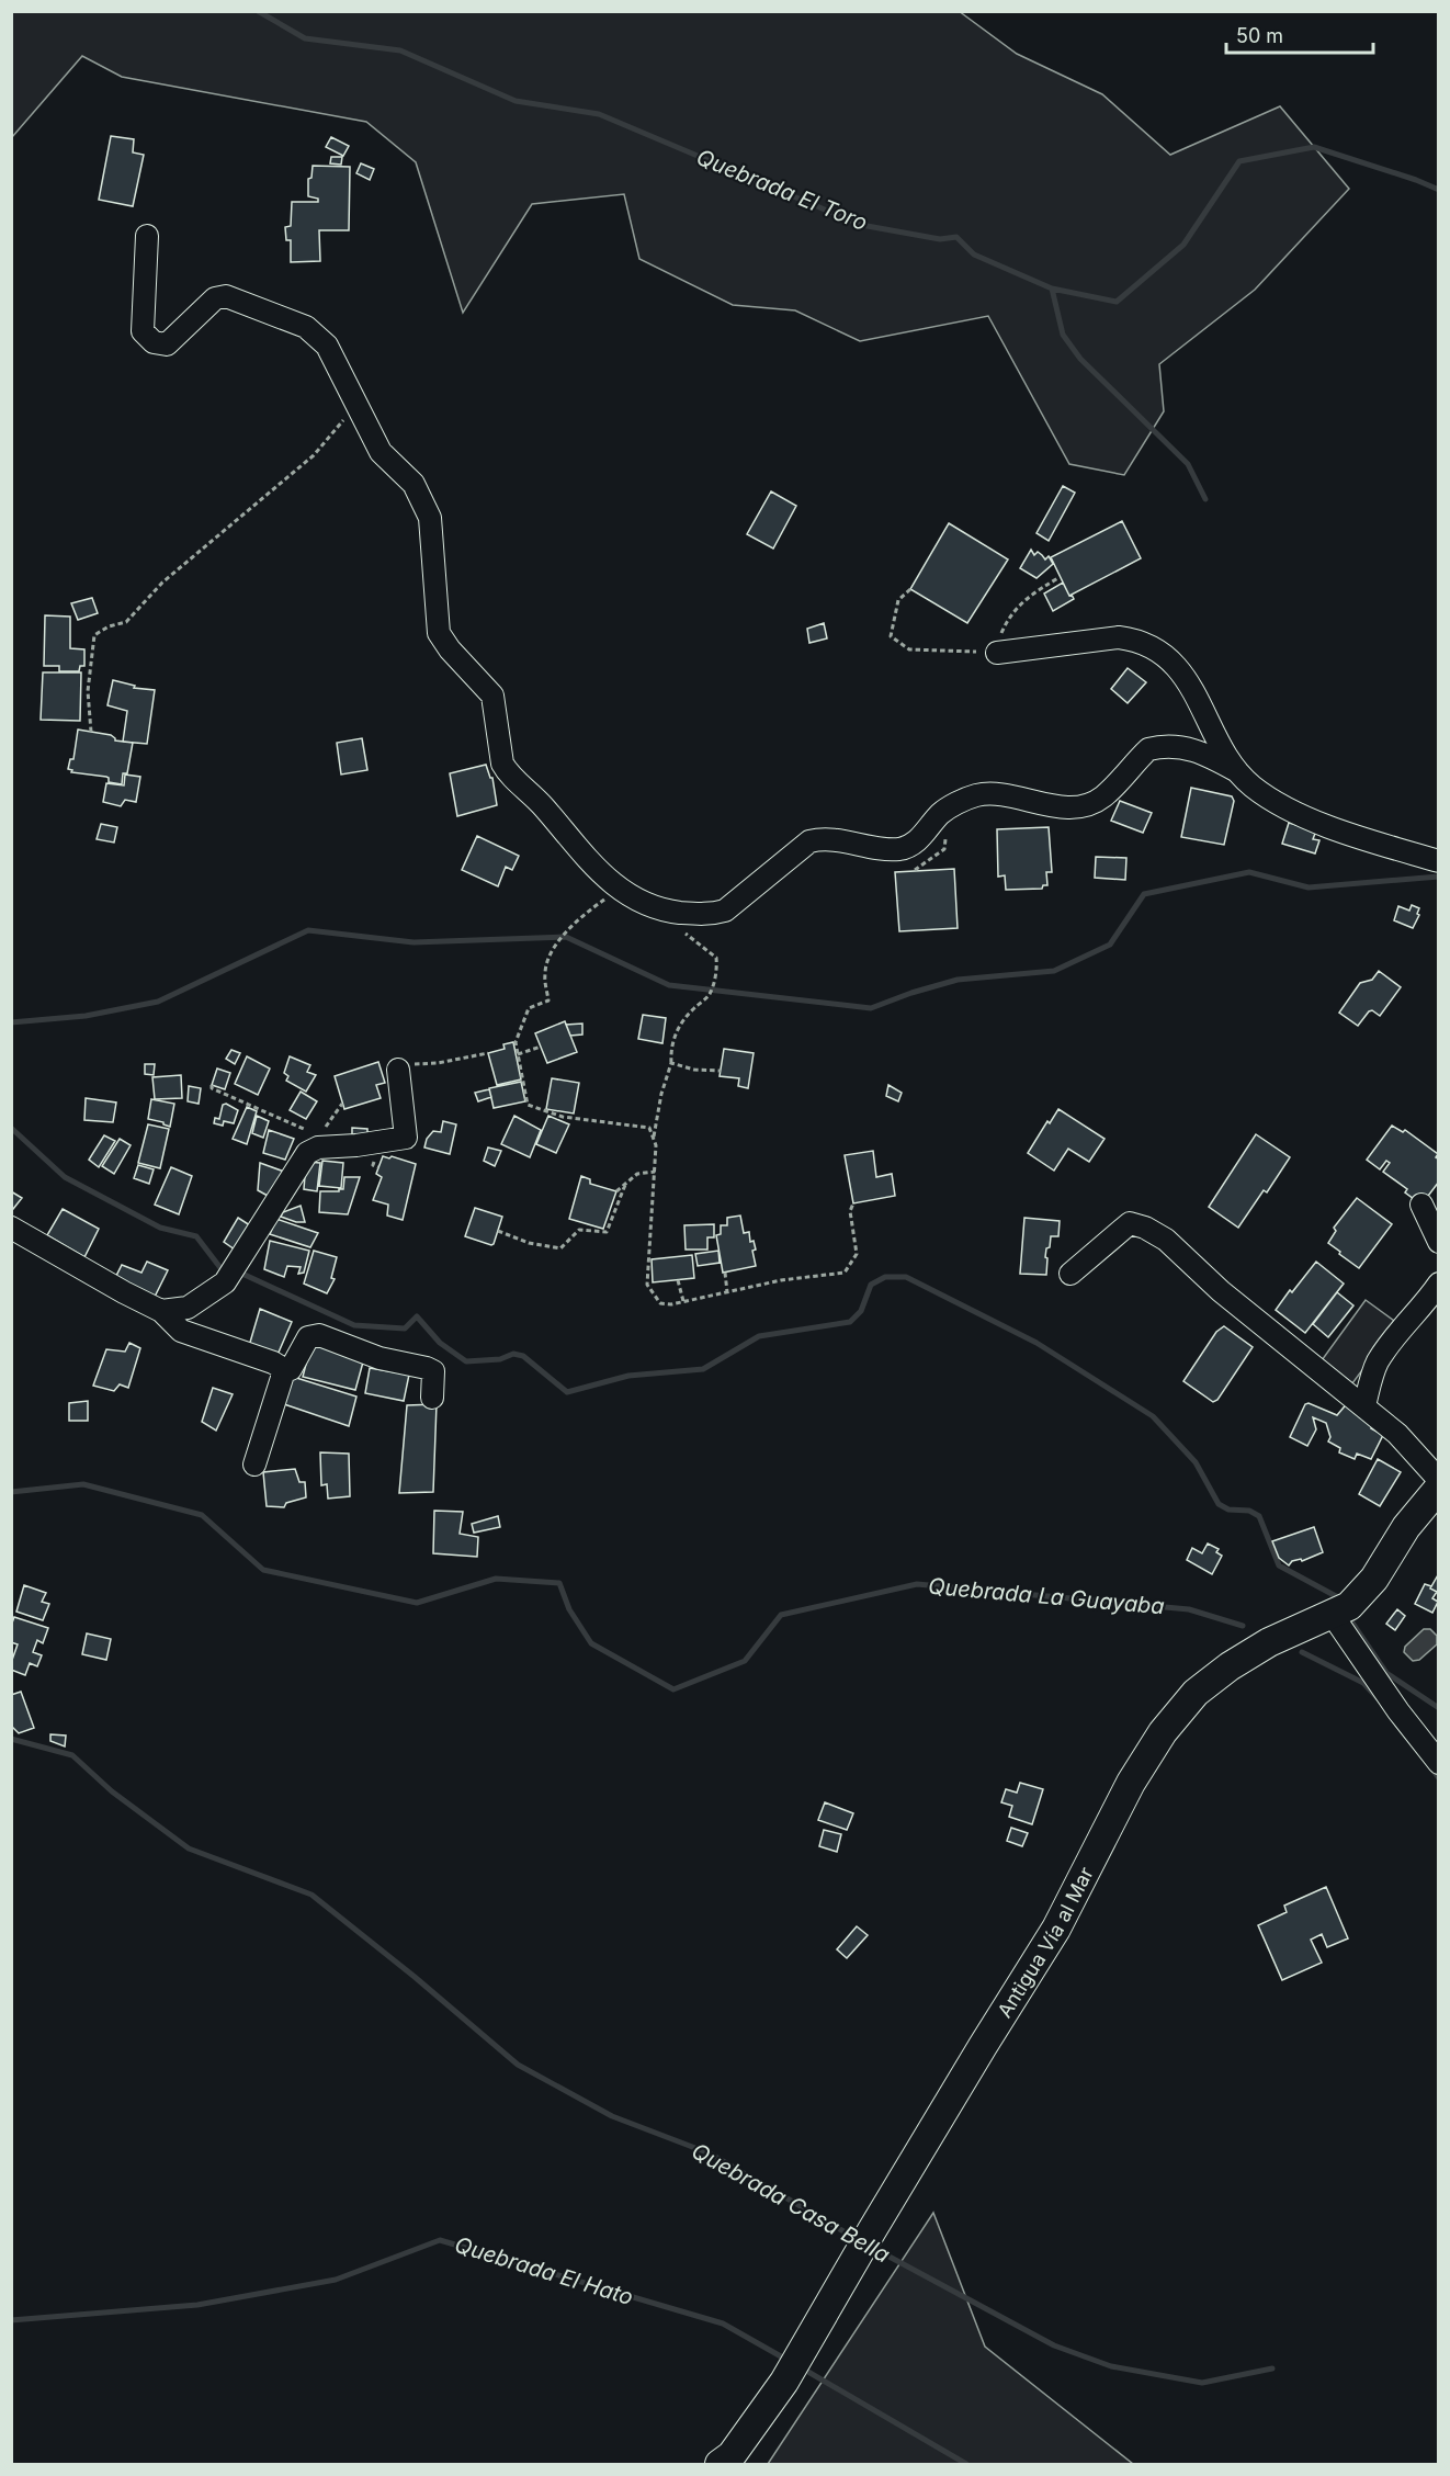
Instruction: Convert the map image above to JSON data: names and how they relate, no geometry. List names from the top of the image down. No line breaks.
{"streets":{"main road":["Antigua Vía al Mar"]},"water":["Quebrada El Toro","Quebrada La Guayaba","Quebrada Casa Bella","Quebrada El Hato"],"scale_bar":"50 m"}
